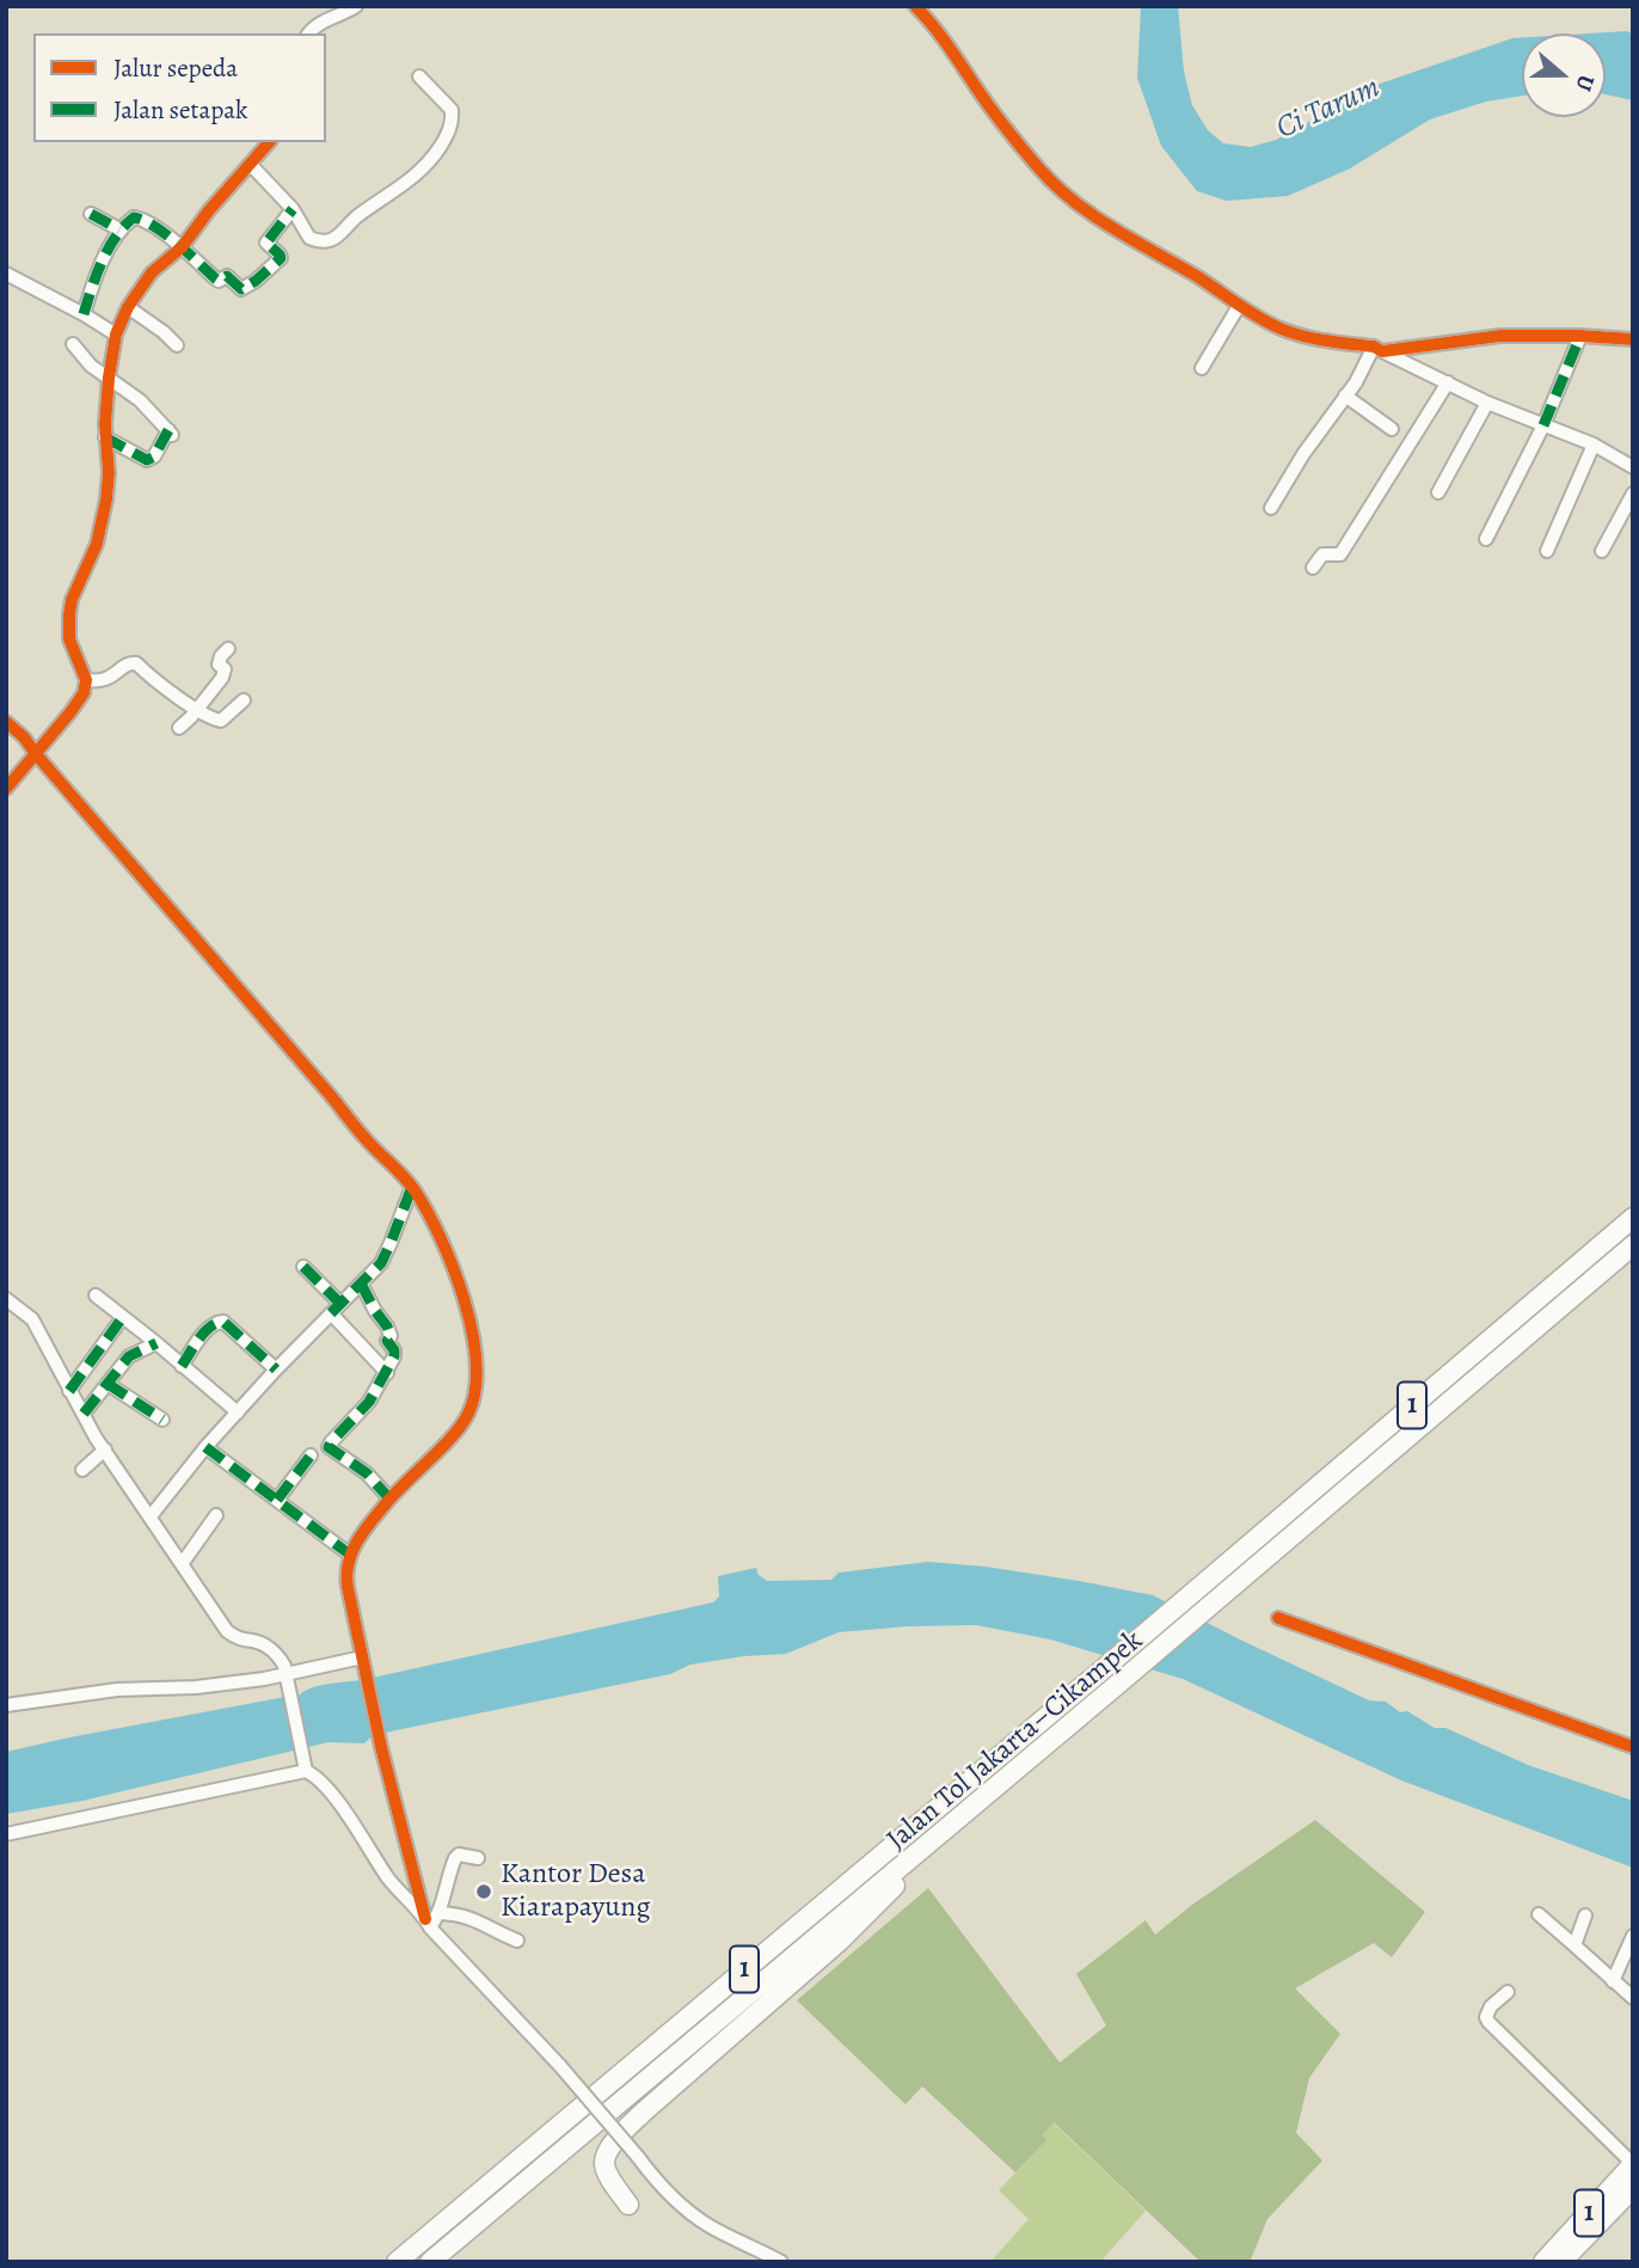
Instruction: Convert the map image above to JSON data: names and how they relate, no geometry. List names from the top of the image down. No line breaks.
{"streets":{"highway":["1","Jalan Tol Jakarta–Cikampek"]},"water":["Ci Tarum"],"places":["Kantor Desa Kiarapayung"],"legend":["Jalur sepeda","Jalan setapak"],"north":"right"}
